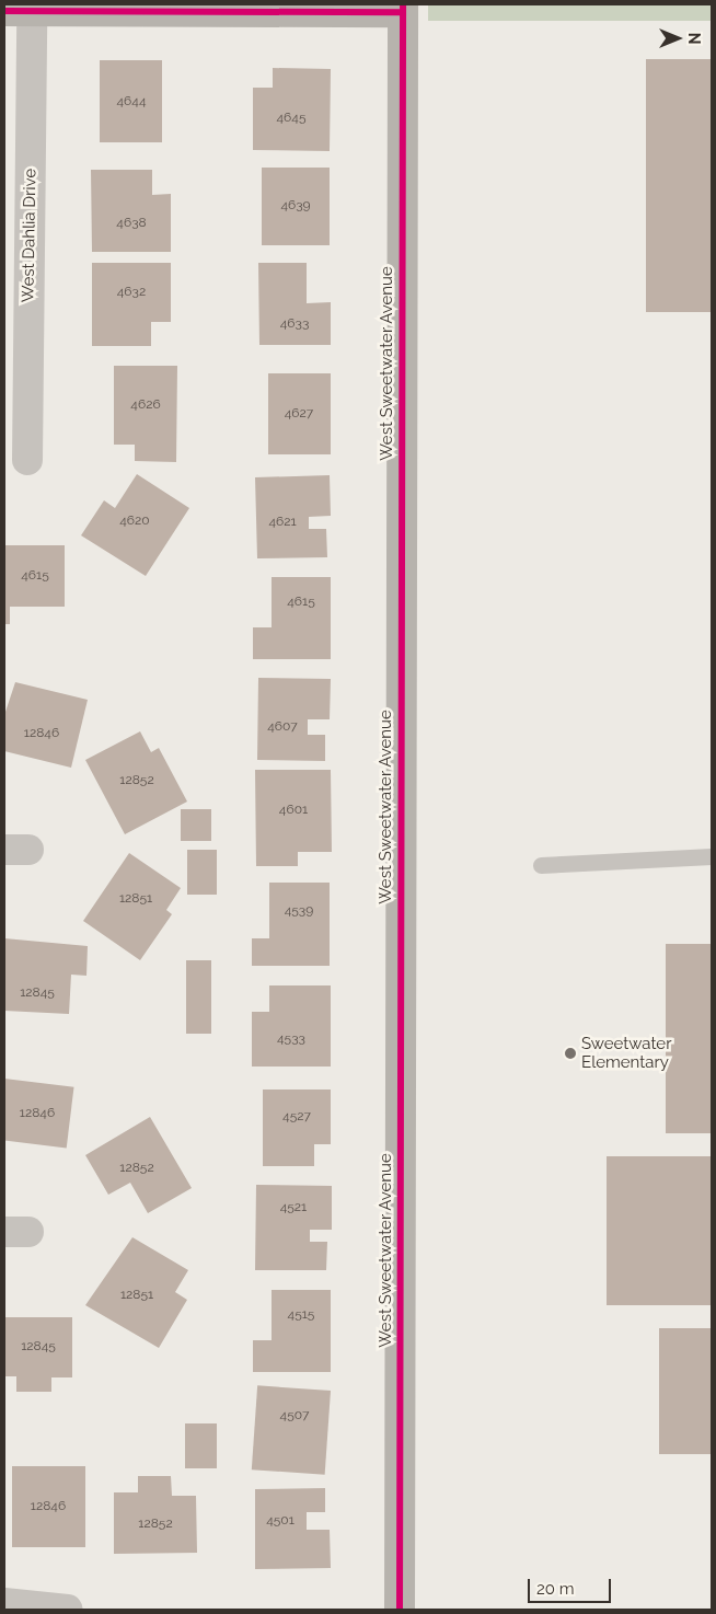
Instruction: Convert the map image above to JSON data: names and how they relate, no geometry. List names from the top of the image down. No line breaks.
{"streets":{"street":["West Dahlia Drive","West Sweetwater Avenue"]},"places":["Sweetwater Elementary"],"house_numbers":["4644","4645","4639","4638","4632","4633","4626","4627","4620","4621","4615","4615","4607","12846","12852","4601","12851","4539","12845","4533","12846","4527","12852","4521","12851","4515","12845","4507","12846","4501","12852"],"scale_bar":"20 m","north":"right"}
